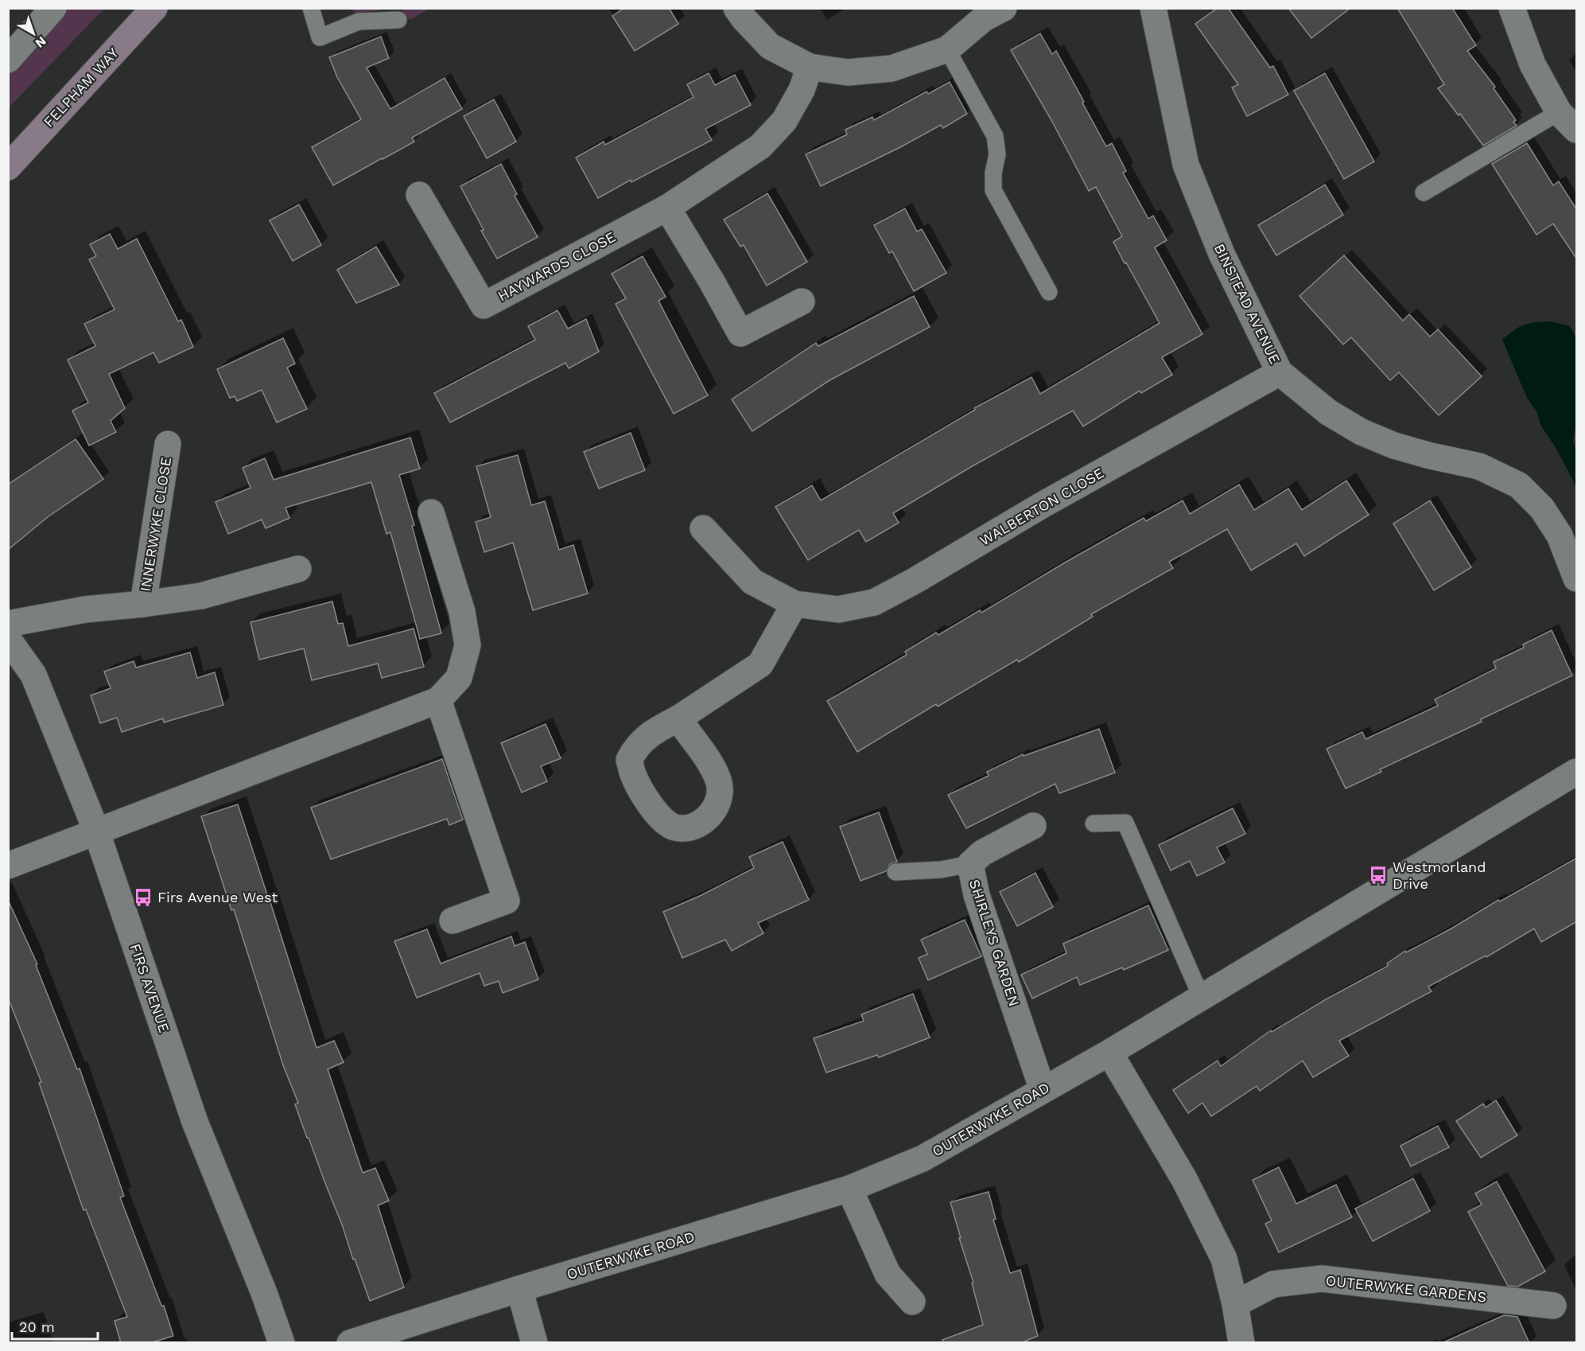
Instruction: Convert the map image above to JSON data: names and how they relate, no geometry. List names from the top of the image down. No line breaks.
{"streets":{"main road":["FELPHAM WAY"],"street":["HAYWARDS CLOSE","BINSTEAD AVENUE","WALBERTON CLOSE","INNERWYKE CLOSE","SHIRLEYS GARDEN","FIRS AVENUE","OUTERWYKE ROAD","OUTERWYKE GARDENS"]},"crossings":[["BINSTEAD AVENUE","WALBERTON CLOSE"],["SHIRLEYS GARDEN","OUTERWYKE ROAD"]],"places":{"bus stop":["Westmorland Drive","Firs Avenue West"]},"scale_bar":"20 m","north":"bottom right"}
